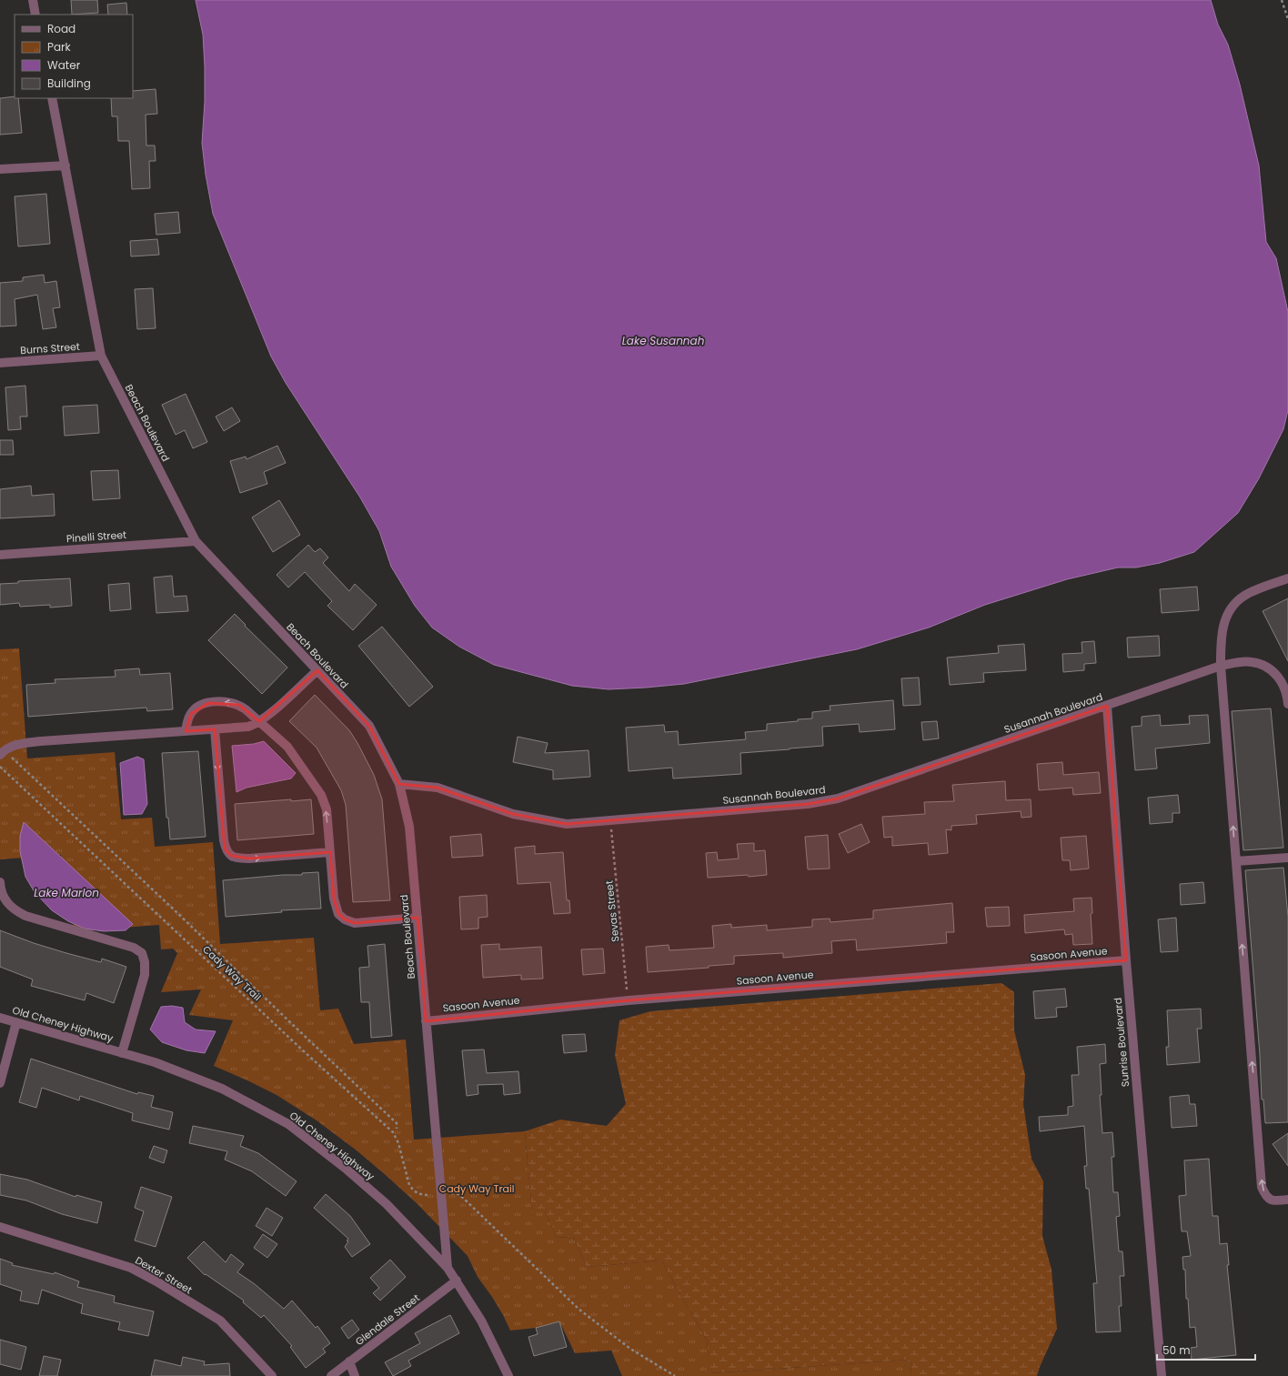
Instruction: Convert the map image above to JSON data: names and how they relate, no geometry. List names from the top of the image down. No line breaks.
{"streets":{"street":["Burns Street","Beach Boulevard","Pinelli Street","Susannah Boulevard","Sasoon Avenue","Old Cheney Highway","Sunrise Boulevard","Dexter Street","Glendale Street"],"path":["Sevas Street","Cady Way Trail"]},"crossings":[["Burns Street","Beach Boulevard"],["Beach Boulevard","Pinelli Street"],["Beach Boulevard","Susannah Boulevard"],["Beach Boulevard","Sasoon Avenue"],["Beach Boulevard","Old Cheney Highway"],["Susannah Boulevard","Sevas Street"],["Susannah Boulevard","Sunrise Boulevard"],["Sevas Street","Sasoon Avenue"],["Sasoon Avenue","Sunrise Boulevard"],["Old Cheney Highway","Glendale Street"]],"water":["Lake Susannah","Lake Marlon"],"parks":["Cady Way Trail"],"legend":["Road","Park","Water","Building"],"scale_bar":"50 m"}
